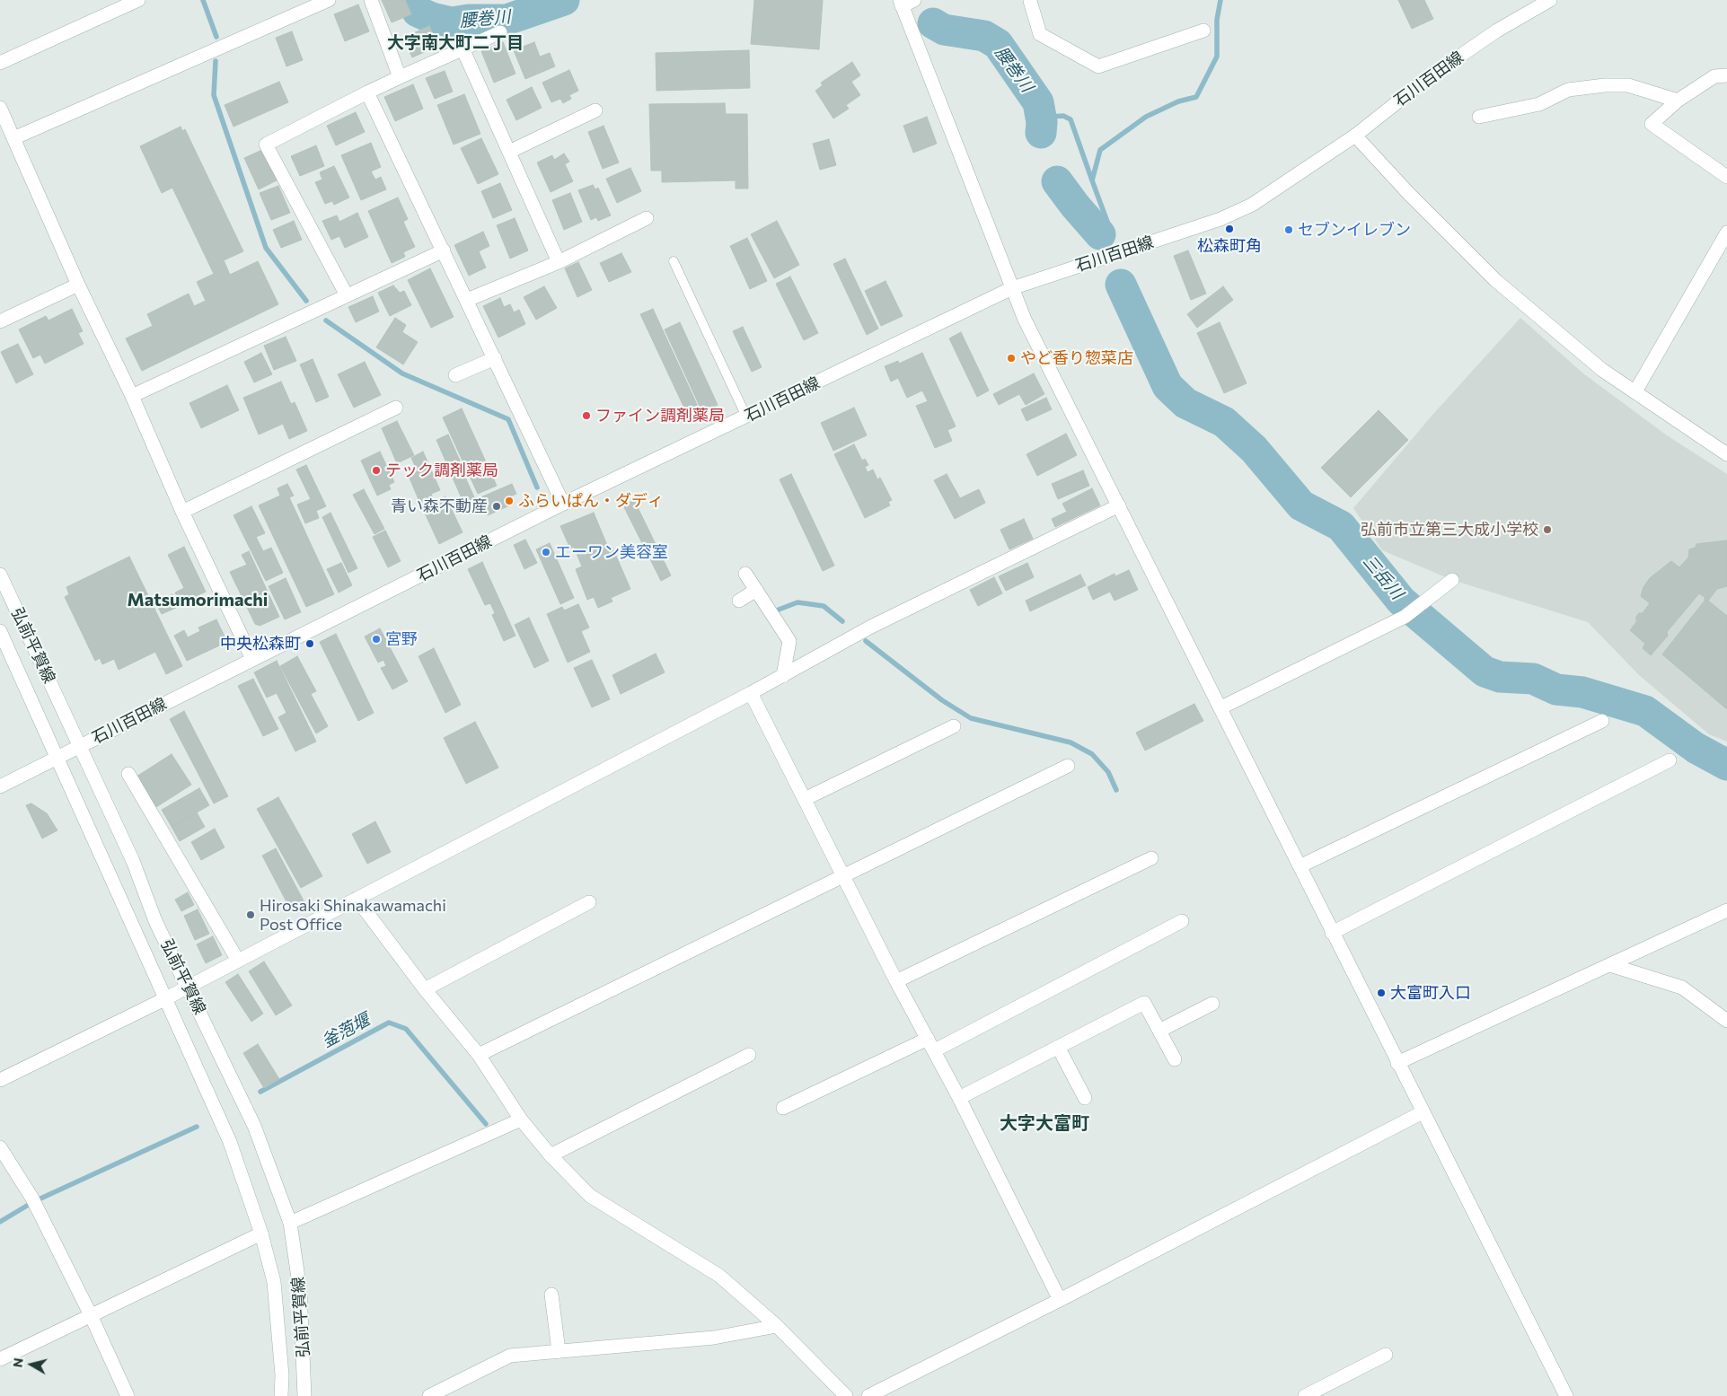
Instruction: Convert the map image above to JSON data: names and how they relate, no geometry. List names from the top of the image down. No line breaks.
{"streets":{"street":["石川百田線","弘前平賀線"]},"crossings":[["石川百田線","弘前平賀線"]],"districts":["大字南大町二丁目","Matsumorimachi","大字大富町"],"water":["腰巻川","三岳川","釜萢堰"],"places":["松森町角","セブンイレブン","やど香り惣菜店","ファイン調剤薬局","テック調剤薬局","ふらいぱん・ダディ","青い森不動産","弘前市立第三大成小学校","エーワン美容室","宮野","中央松森町","Hirosaki Shinakawamachi Post Office","大富町入口"],"north":"left"}
